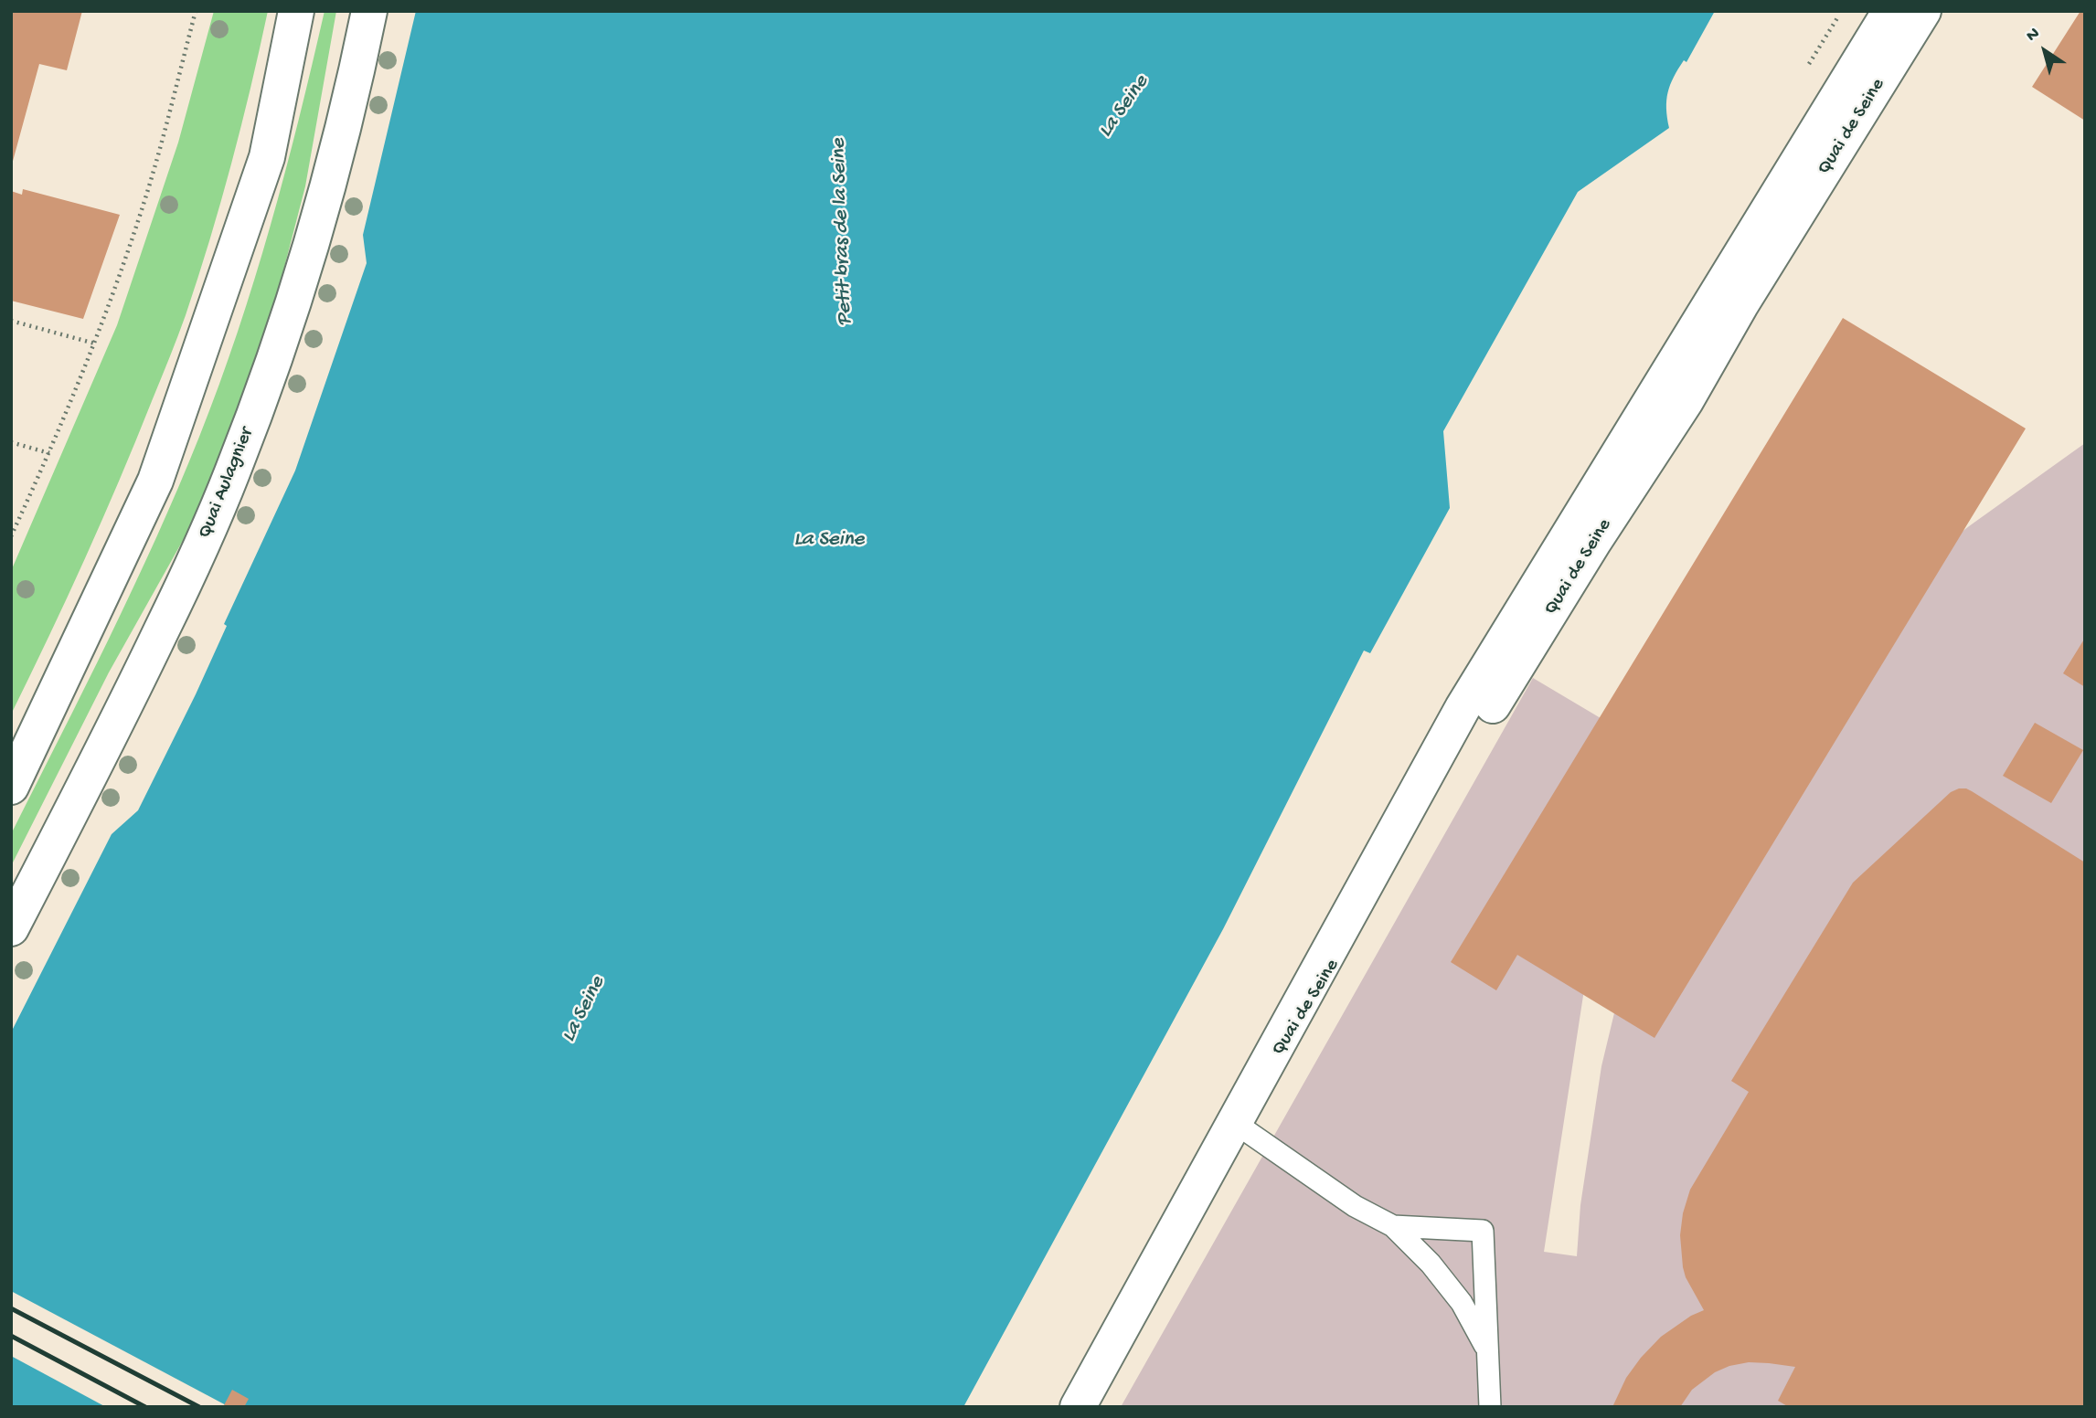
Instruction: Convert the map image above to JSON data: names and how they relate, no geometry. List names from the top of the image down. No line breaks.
{"streets":{"main road":["Quai de Seine","Quai Aulagnier"]},"water":["La Seine","Petit bras de la Seine"],"north":"top left"}
